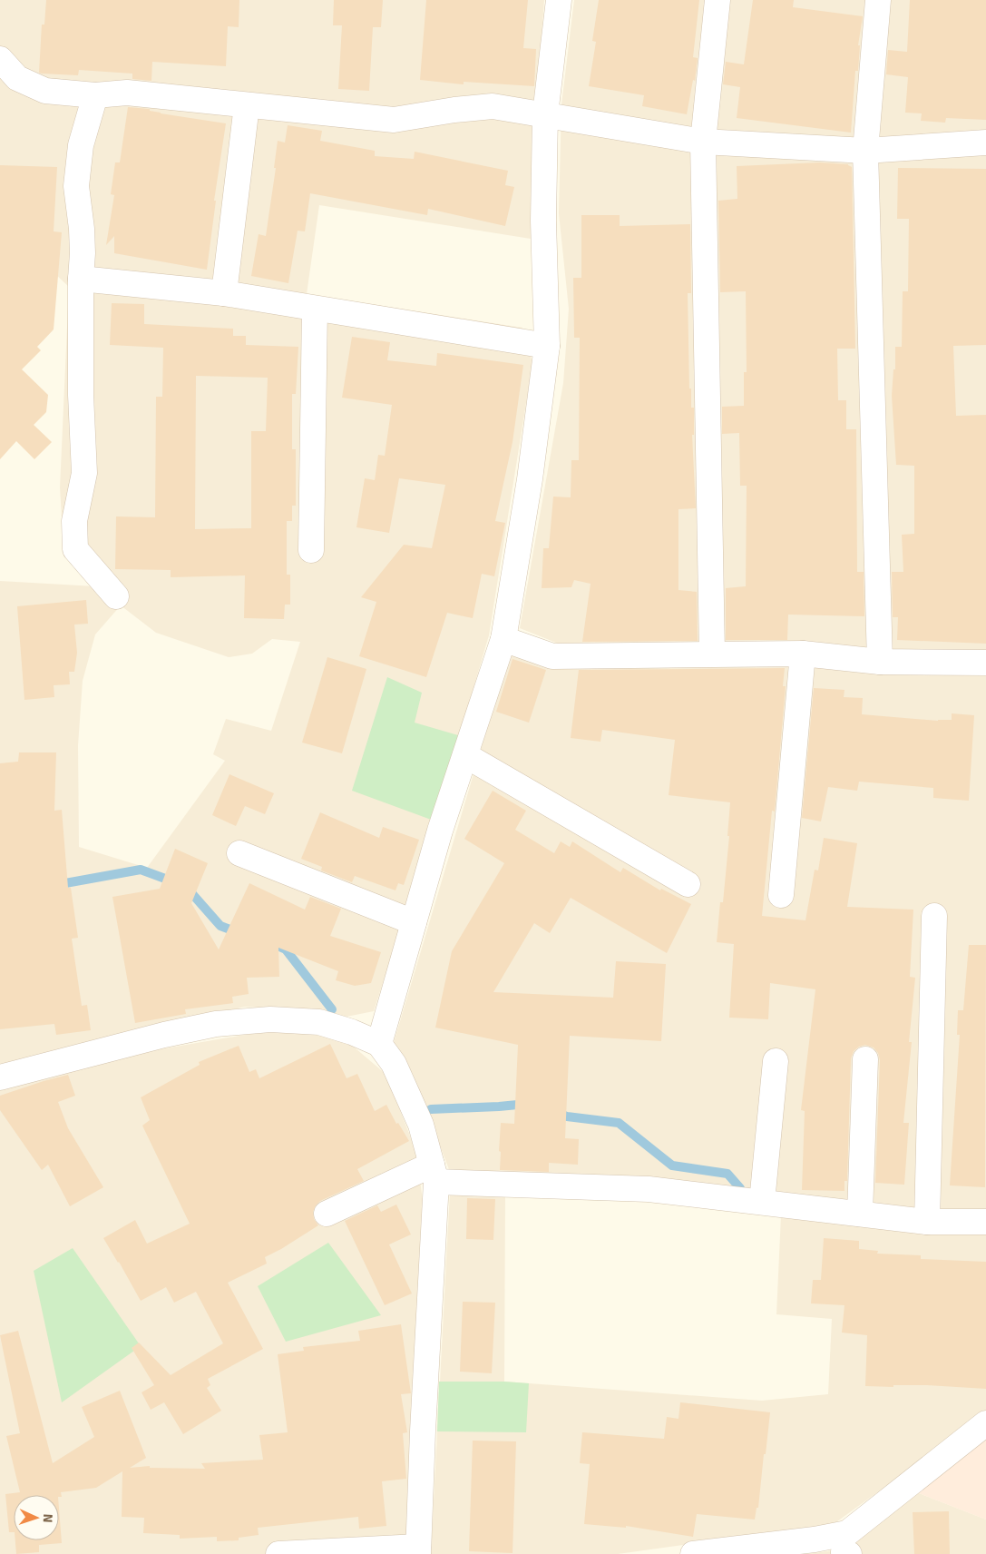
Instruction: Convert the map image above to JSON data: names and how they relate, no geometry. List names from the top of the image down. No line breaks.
{"north":"right"}
